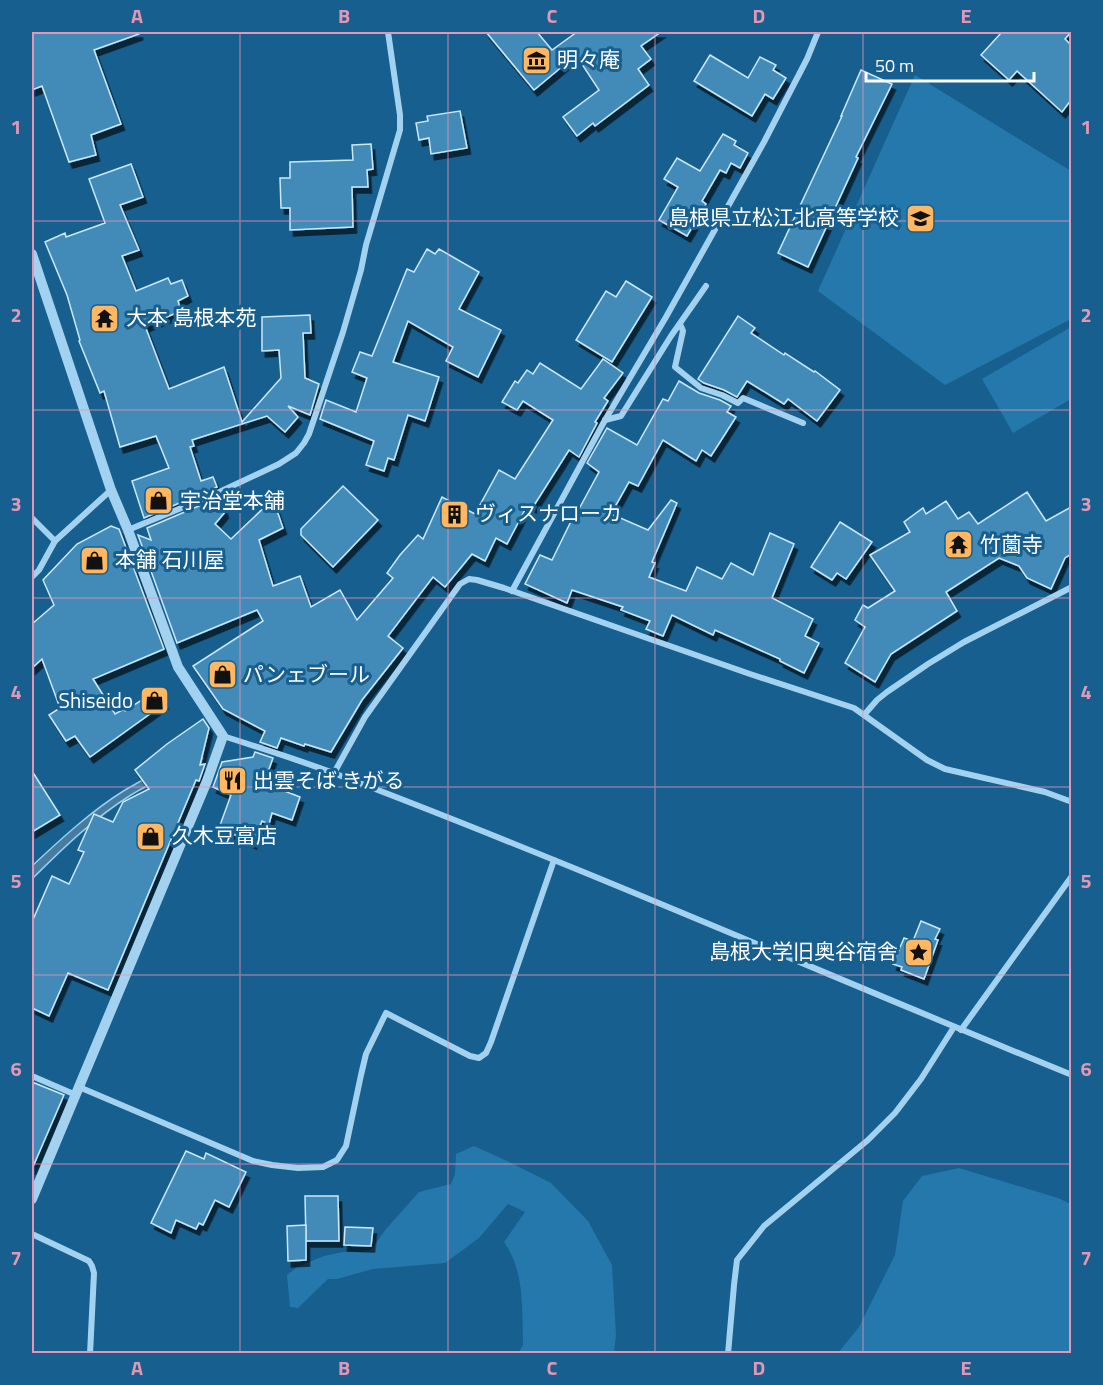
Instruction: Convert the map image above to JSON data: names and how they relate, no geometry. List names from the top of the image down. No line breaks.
{"places":{"museum":["明々庵"],"school or university":["島根県立松江北高等学校"],"temple":["大本 島根本苑","竹薗寺"],"shop":["宇治堂本舗","本舗 石川屋","パンェブール","Shiseido","久木豆富店"],"building":["ヴィスナローカ"],"restaurant":["出雲そば きがる"],"place":["島根大学旧奥谷宿舎"]},"scale_bar":"50 m","grid":{"columns":["A","B","C","D","E"],"rows":["1","2","3","4","5","6","7"]}}
